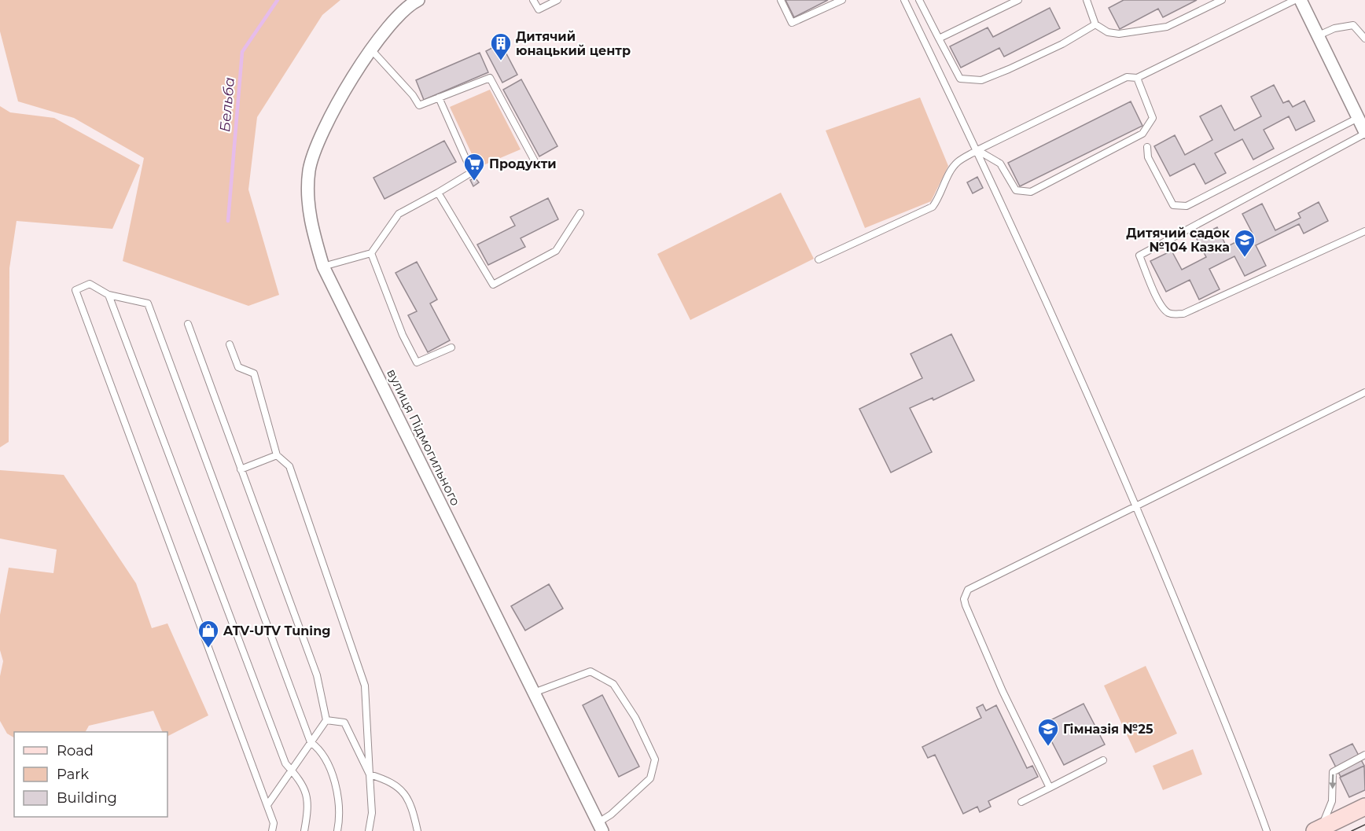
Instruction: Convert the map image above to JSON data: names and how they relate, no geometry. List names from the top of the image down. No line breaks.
{"streets":{"street":["вулиця Підмогильного"]},"water":["Бельба"],"places":{"building":["Дитячий юнацький центр"],"supermarket":["Продукти"],"school or university":["Дитячий садок №104 Казка","Гімназія №25"],"shop":["ATV-UTV Tuning"]},"legend":["Road","Park","Building"]}
